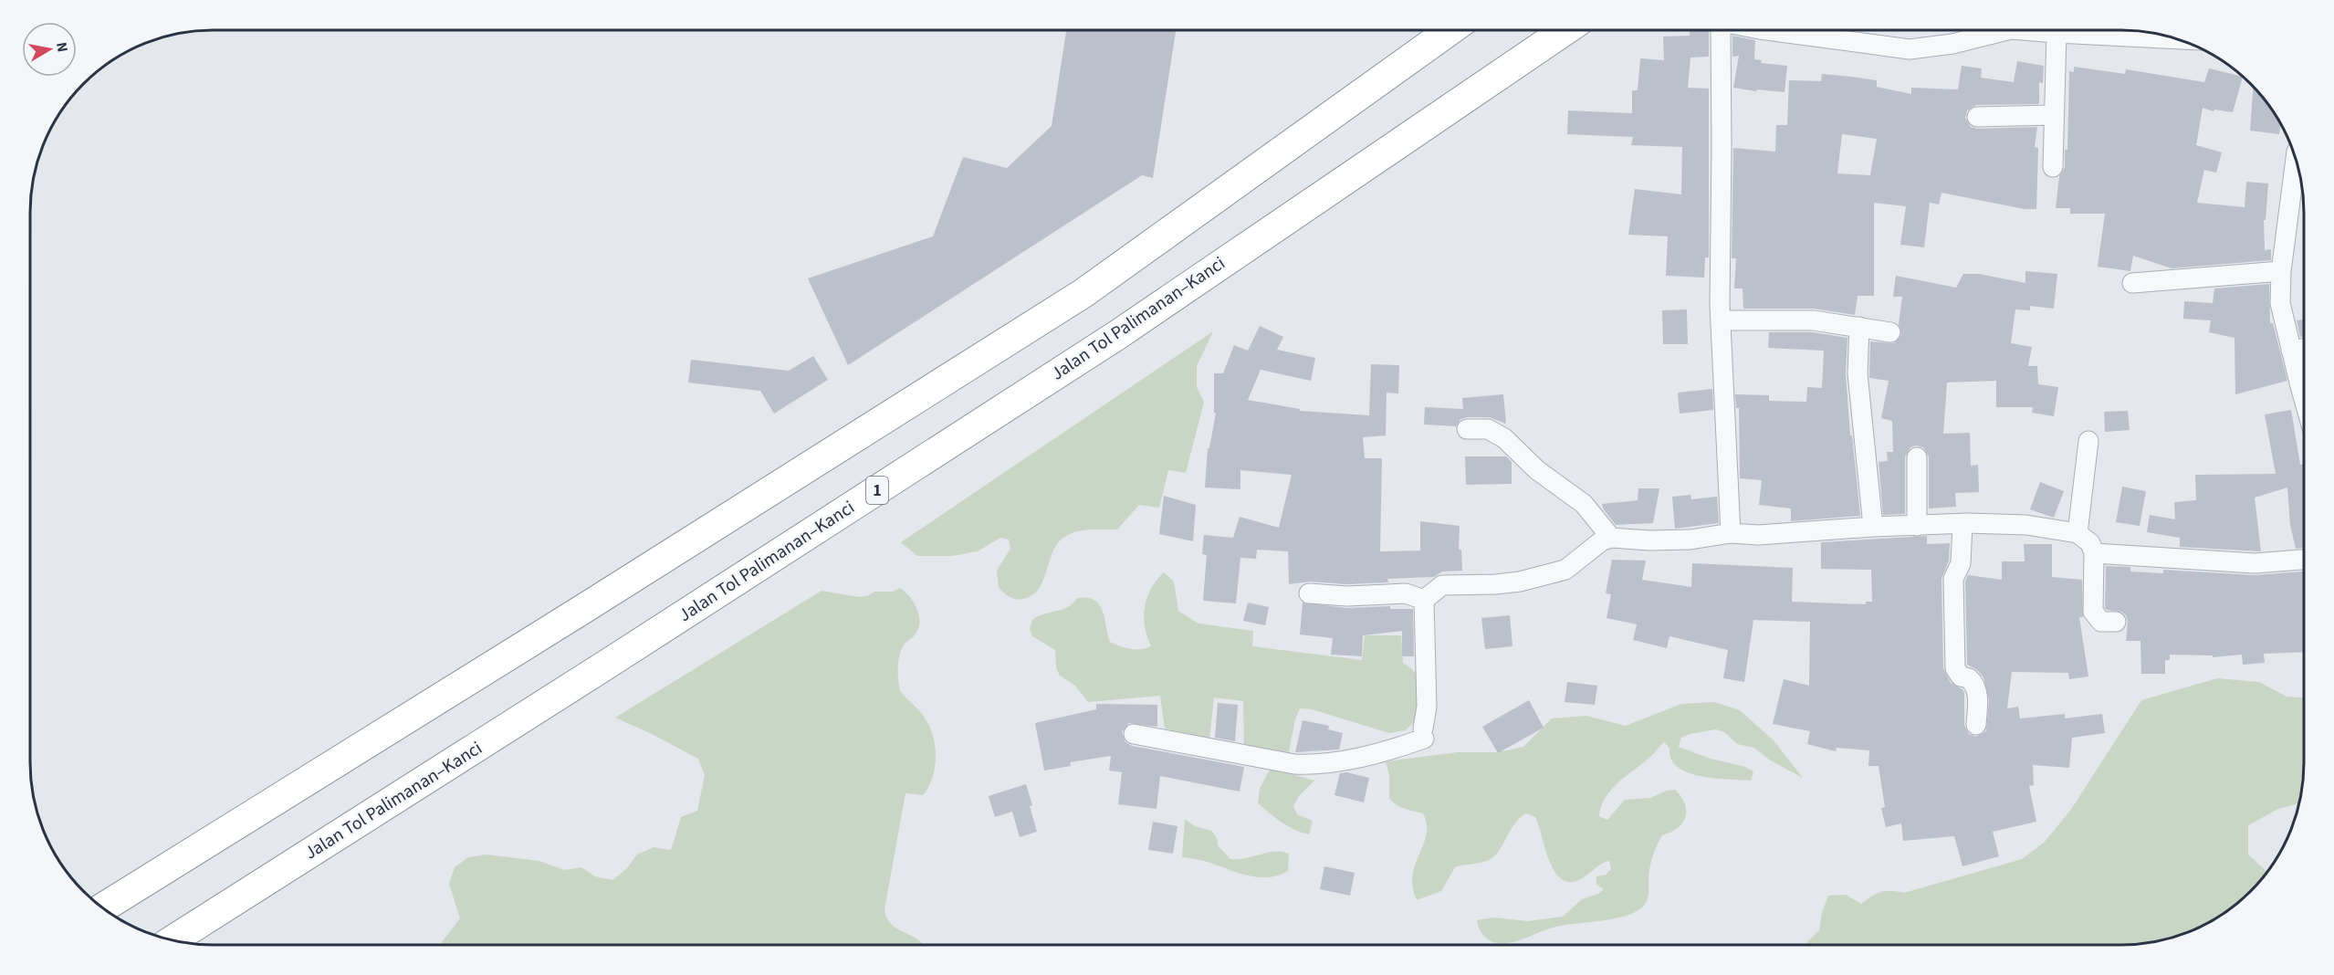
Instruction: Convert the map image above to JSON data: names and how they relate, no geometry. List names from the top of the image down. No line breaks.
{"streets":{"highway":["Jalan Tol Palimanan–Kanci","1"]},"north":"right"}
